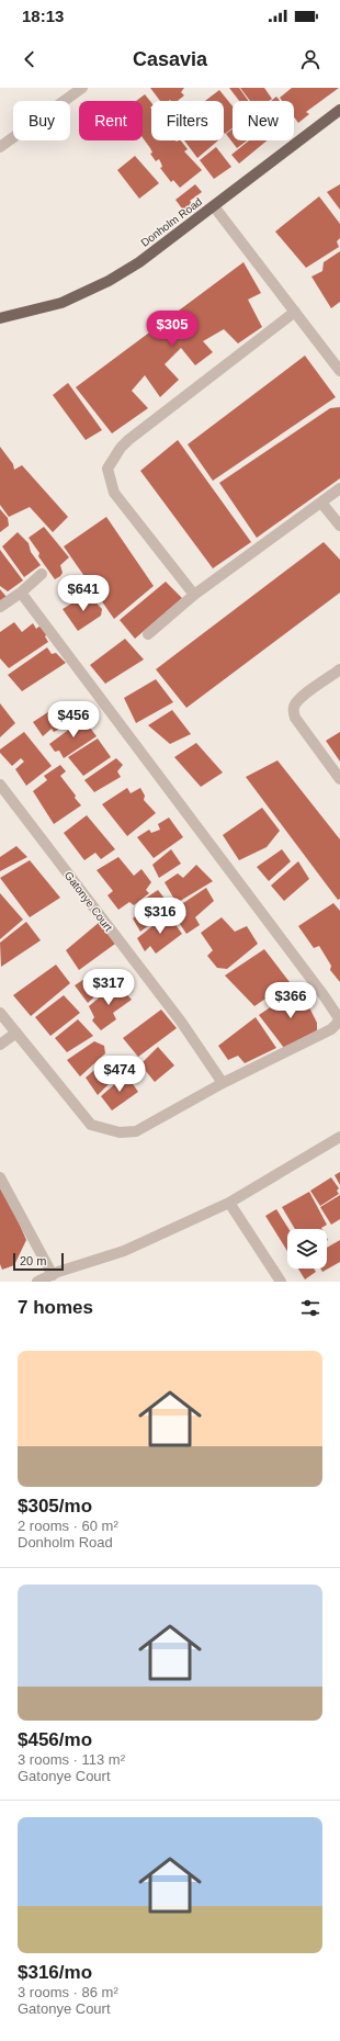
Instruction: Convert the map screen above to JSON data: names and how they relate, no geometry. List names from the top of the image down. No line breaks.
{"streets":{"main road":["Donholm Road"],"street":["Gatonye Court"]},"scale_bar":"20 m","page":{"status":"18:13","header":"Casavia","chip":["Buy","Rent","Filters","New"],"price":["$305","$641","$456","$316","$317","$366","$474"],"scale":"20 m","heading":"7 homes","list":[{"name":"$305/mo","note":"2 rooms · 60 m² · Donholm Road"},{"name":"$456/mo","note":"3 rooms · 113 m² · Gatonye Court"},{"name":"$316/mo","note":"3 rooms · 86 m² · Gatonye Court"}]}}
